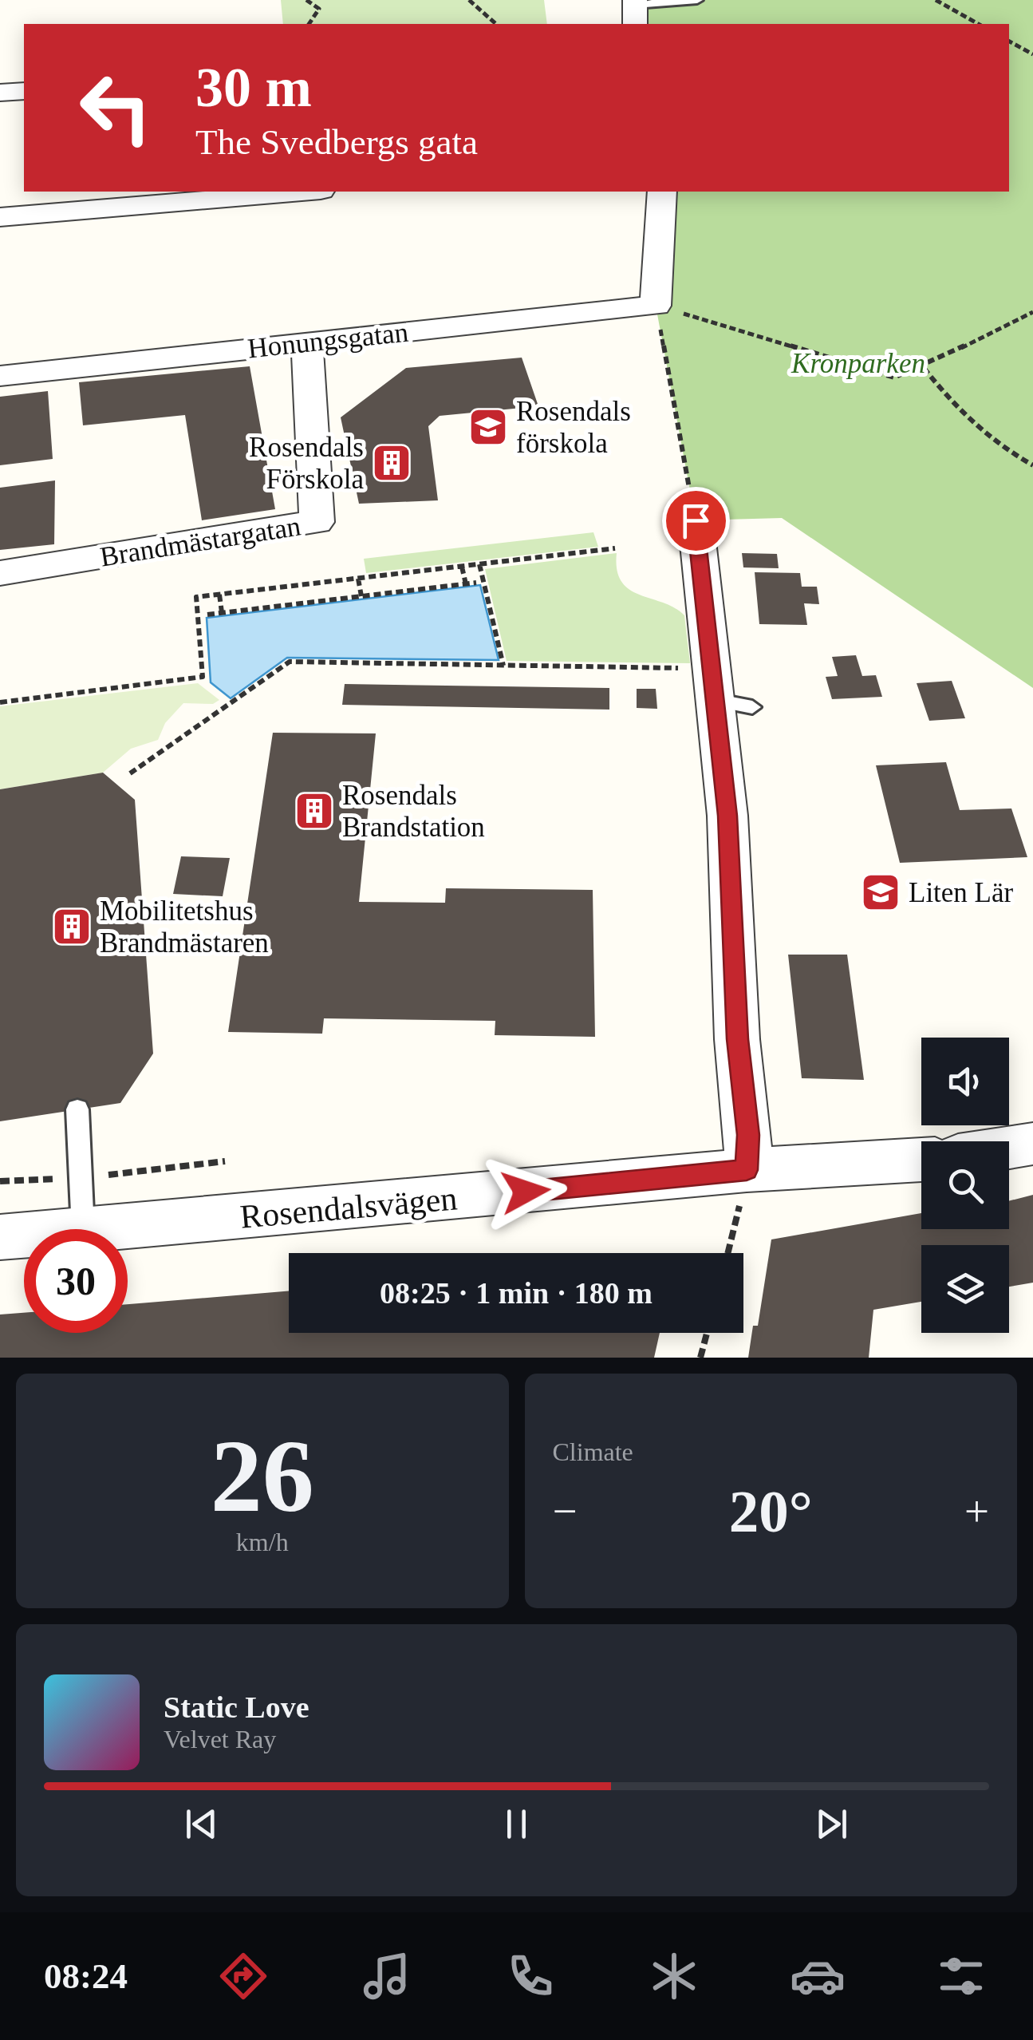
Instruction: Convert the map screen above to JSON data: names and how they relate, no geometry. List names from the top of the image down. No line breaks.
{"streets":{"street":["Honungsgatan","Brandmästargatan","Rosendalsvägen"]},"crossings":[["Honungsgatan","Brandmästargatan"]],"parks":["Kronparken"],"places":{"school or university":["Rosendals förskola","Liten Lär"],"building":["Rosendals Förskola","Rosendals Brandstation","Mobilitetshus Brandmästaren"]},"page":{"turn":["30 m","The Svedbergs gata"],"limit":"30","trip":"08:25 · 1 min · 180 m","tile":[["26","km/h"],"Climate"],"heat":["−","20°","+"],"song":["Static Love","Velvet Ray"],"tabs":"08:24"}}
